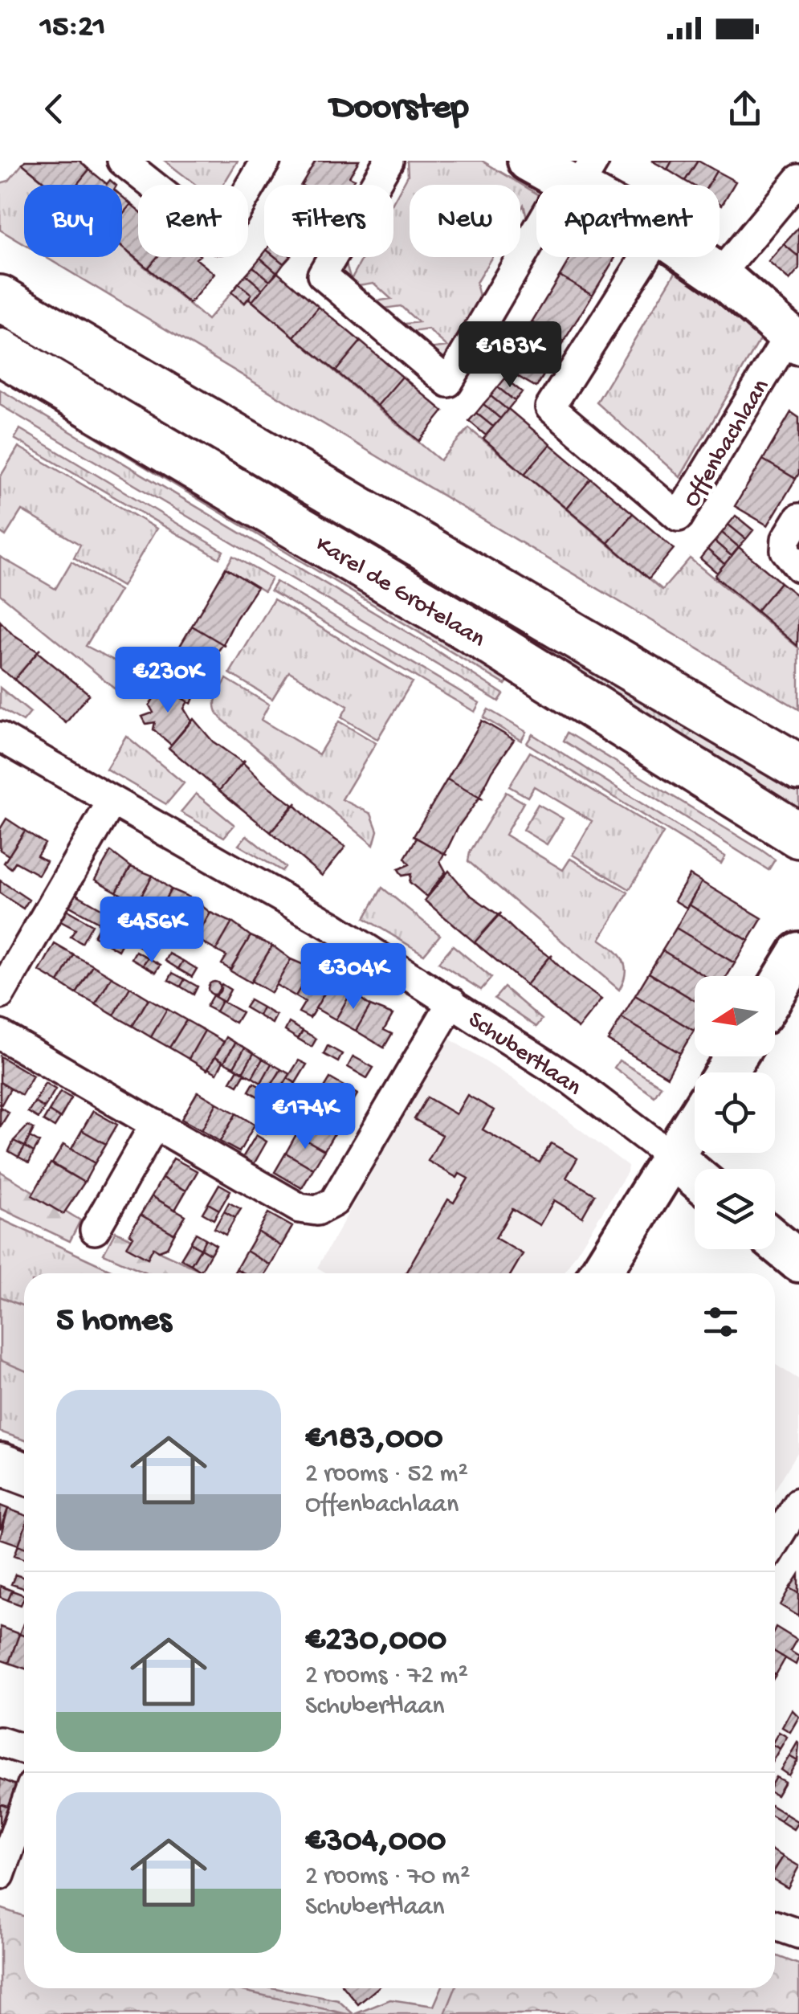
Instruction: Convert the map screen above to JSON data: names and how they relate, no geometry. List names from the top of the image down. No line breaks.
{"streets":{"main road":["Karel de Grotelaan"],"street":["Offenbachlaan","Schubertlaan"]},"north":"left","page":{"status":"15:21","header":"Doorstep","chip":["Buy","Rent","Filters","New","Apartment"],"price":["€183K","€230K","€456K","€304K","€174K"],"heading":"5 homes","list":[{"name":"€183,000","note":"2 rooms · 52 m² · Offenbachlaan"},{"name":"€230,000","note":"2 rooms · 72 m² · Schubertlaan"},{"name":"€304,000","note":"2 rooms · 70 m² · Schubertlaan"}]}}
